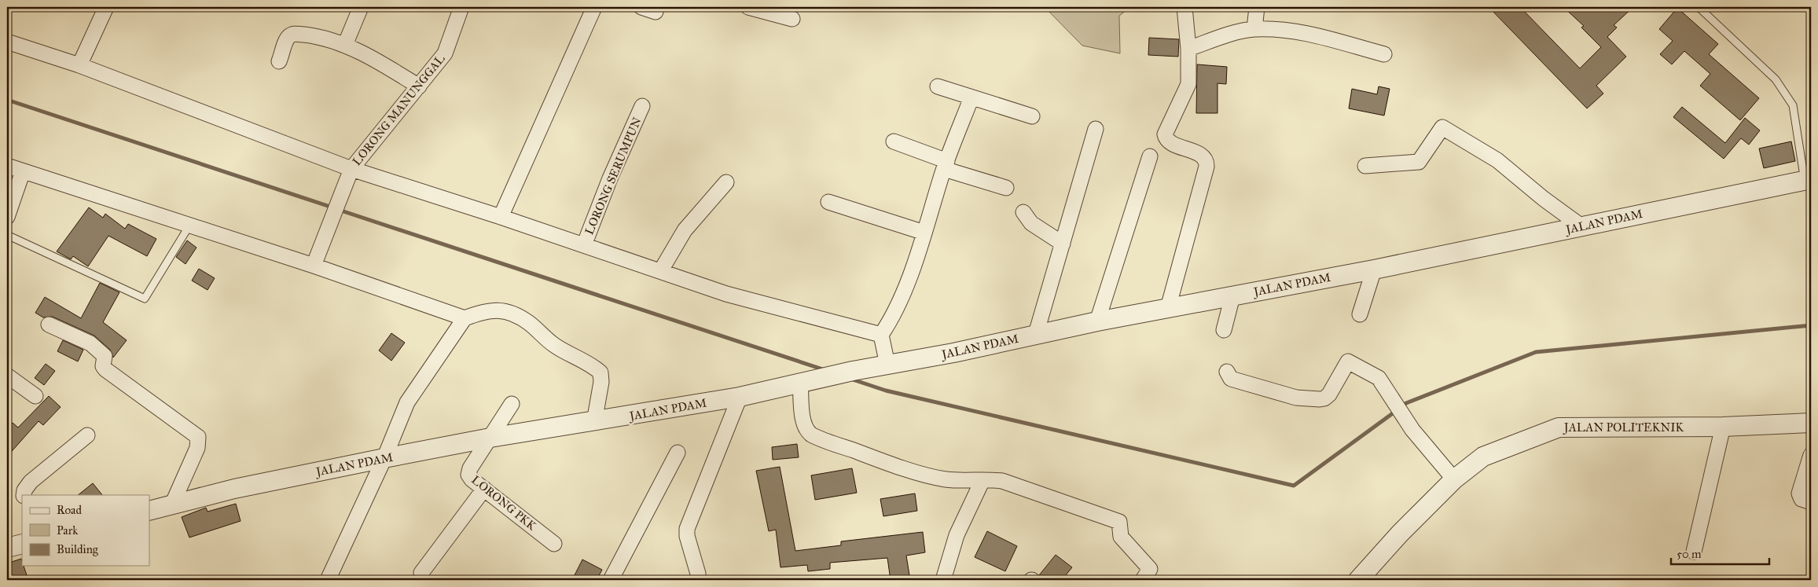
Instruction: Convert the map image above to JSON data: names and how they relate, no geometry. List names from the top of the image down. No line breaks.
{"streets":{"street":["LORONG MANUNGGAL","LORONG SERUMPUN","JALAN PDAM","JALAN POLITEKNIK","LORONG PKK"]},"crossings":[["JALAN PDAM","LORONG PKK"]],"legend":["Road","Park","Building"],"scale_bar":"50 m"}
